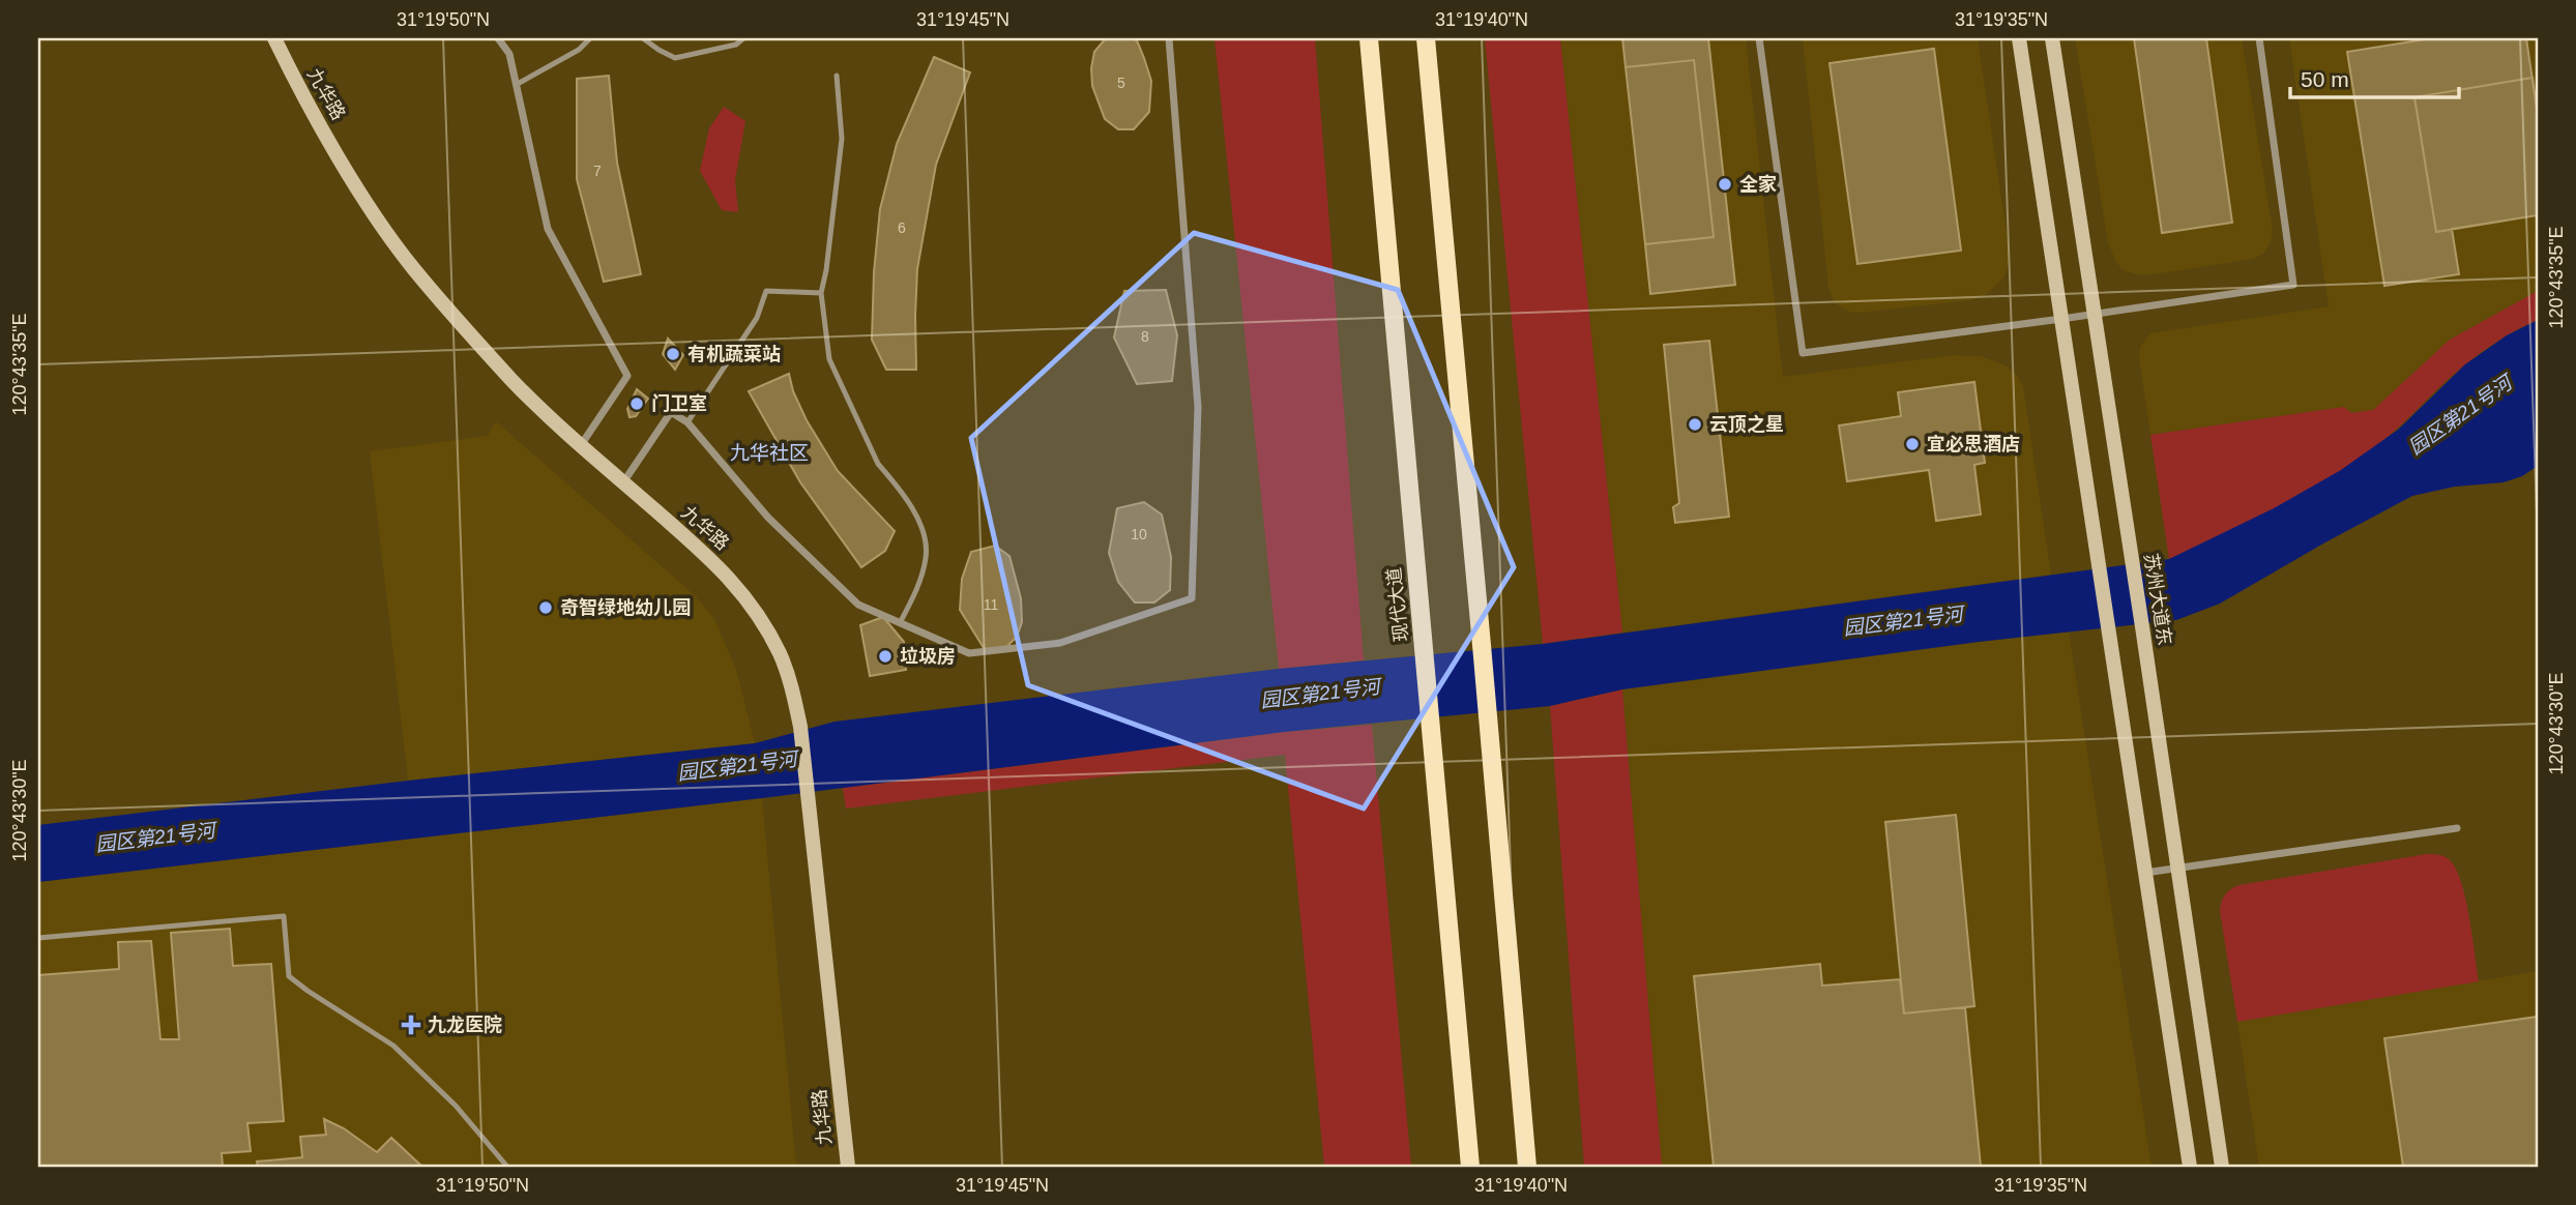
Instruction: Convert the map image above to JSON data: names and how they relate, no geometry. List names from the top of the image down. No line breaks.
{"streets":{"main road":["九华路","苏州大道东","现代大道"]},"districts":["九华社区"],"water":["园区第21号河"],"places":{"other":["全家","有机蔬菜站","门卫室","云顶之星","宜必思酒店","奇智绿地幼儿园","垃圾房"],"health":["九龙医院"]},"house_numbers":["5","7","6","8","10","11"],"scale_bar":"50 m","coordinates":["31°19'50\"N","31°19'45\"N","31°19'40\"N","31°19'35\"N","120°43'35\"E","120°43'30\"E"]}
